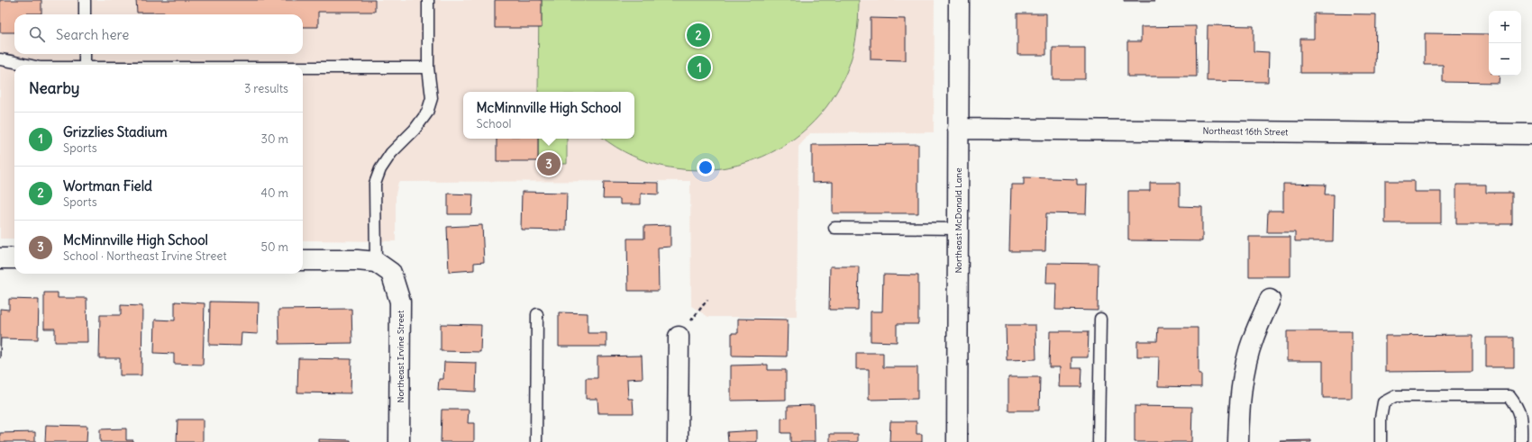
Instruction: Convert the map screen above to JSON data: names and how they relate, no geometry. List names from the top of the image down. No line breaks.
{"streets":{"street":["Northeast 16th Street","Northeast McDonald Lane","Northeast Irvine Street"]},"crossings":[["Northeast 16th Street","Northeast McDonald Lane"]],"page":{"map_buttons":["+","−"],"search":"Search here","pins":["2","1","3"],"heading":["Nearby","3 results"],"popup":["McMinnville High School","School"],"list":[{"mark":"1","name":"Grizzlies Stadium","note":"Sports","value":"30 m"},{"mark":"2","name":"Wortman Field","note":"Sports","value":"40 m"},{"mark":"3","name":"McMinnville High School","note":"School · Northeast Irvine Street","value":"50 m"}]}}
